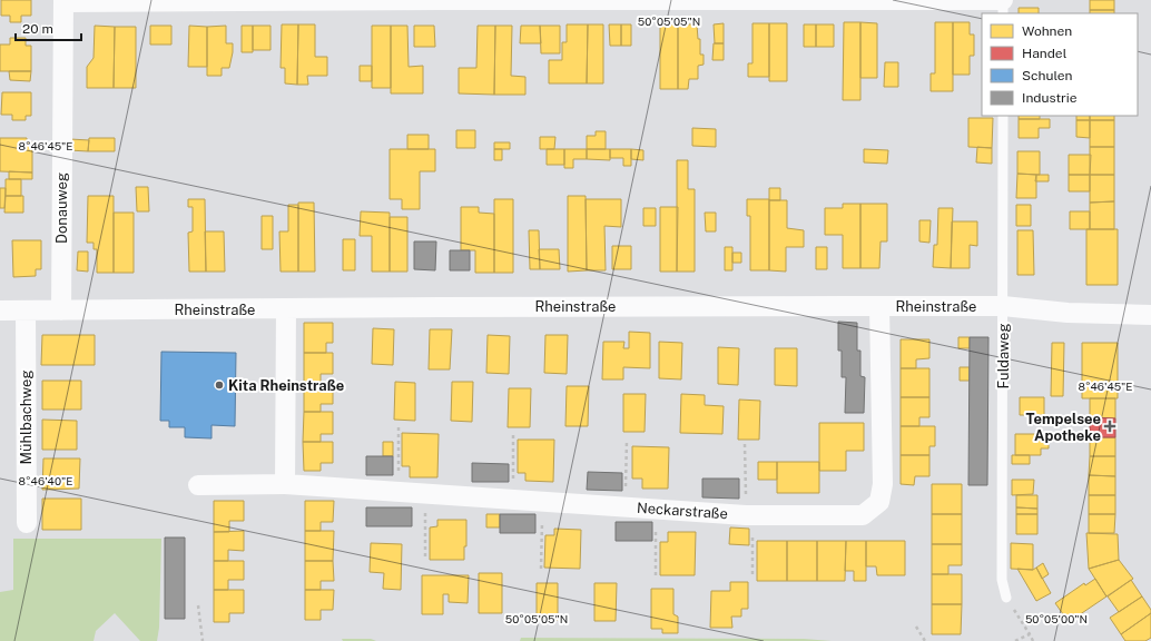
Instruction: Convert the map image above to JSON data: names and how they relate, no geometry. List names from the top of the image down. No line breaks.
{"streets":{"street":["Donauweg","Rheinstraße","Mühlbachweg","Neckarstraße"],"lane":["Fuldaweg"]},"crossings":[["Donauweg","Rheinstraße"],["Rheinstraße","Fuldaweg"],["Rheinstraße","Mühlbachweg"],["Rheinstraße","Neckarstraße"]],"places":{"other":["Kita Rheinstraße"],"health":["Tempelsee Apotheke"]},"legend":["Wohnen","Handel","Schulen","Industrie"],"scale_bar":"20 m","coordinates":["50°05'05\"N","8°46'45\"E","8°46'40\"E","50°05'00\"N"]}
